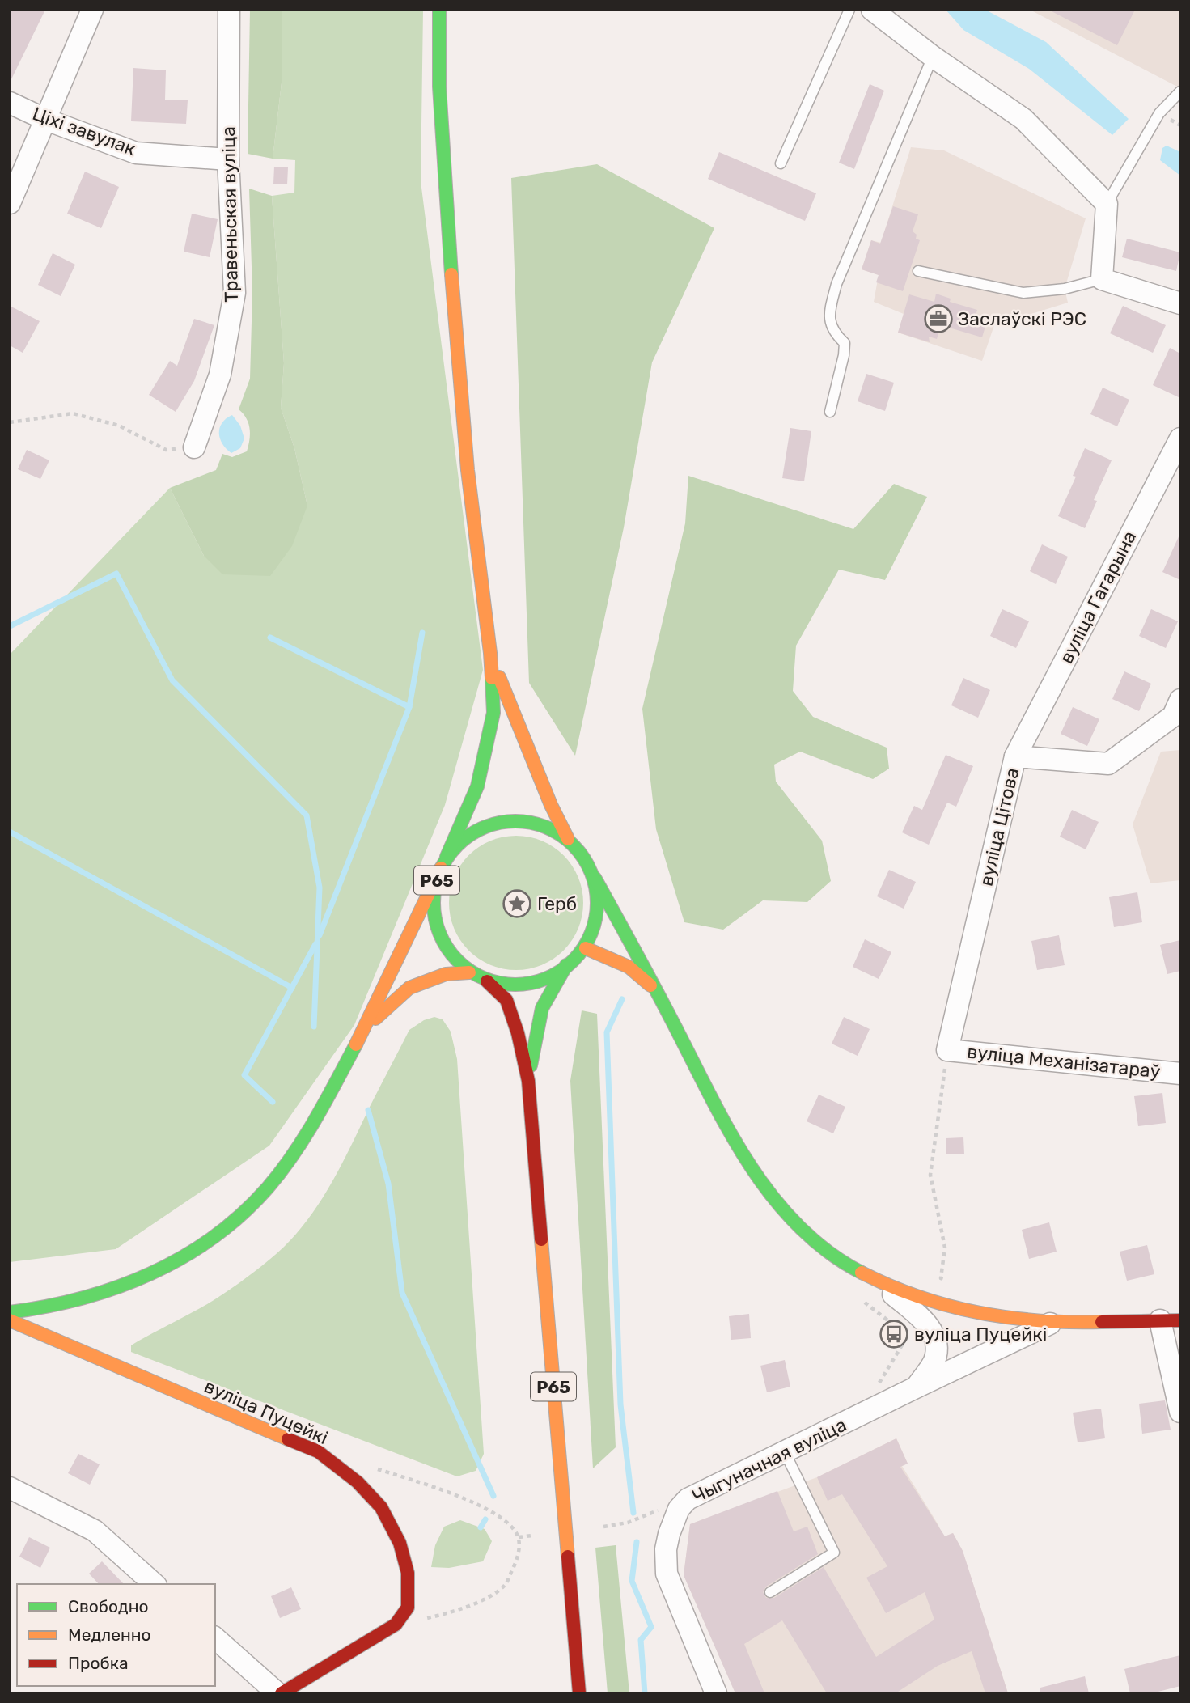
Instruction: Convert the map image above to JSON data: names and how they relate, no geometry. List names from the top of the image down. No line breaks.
{"streets":{"main road":["Р65","вуліца Пуцейкі"],"street":["Ціхі завулак","Травеньская вуліца","вуліца Гагарына","вуліца Цітова","вуліца Механізатараў","Чыгуначная вуліца"]},"crossings":[["Ціхі завулак","Травеньская вуліца"],["вуліца Гагарына","вуліца Цітова"],["вуліца Цітова","вуліца Механізатараў"]],"places":{"office":["Заслаўскі РЭС"],"place":["Герб"],"bus stop":["вуліца Пуцейкі"]},"legend":["Свободно","Медленно","Пробка"]}
